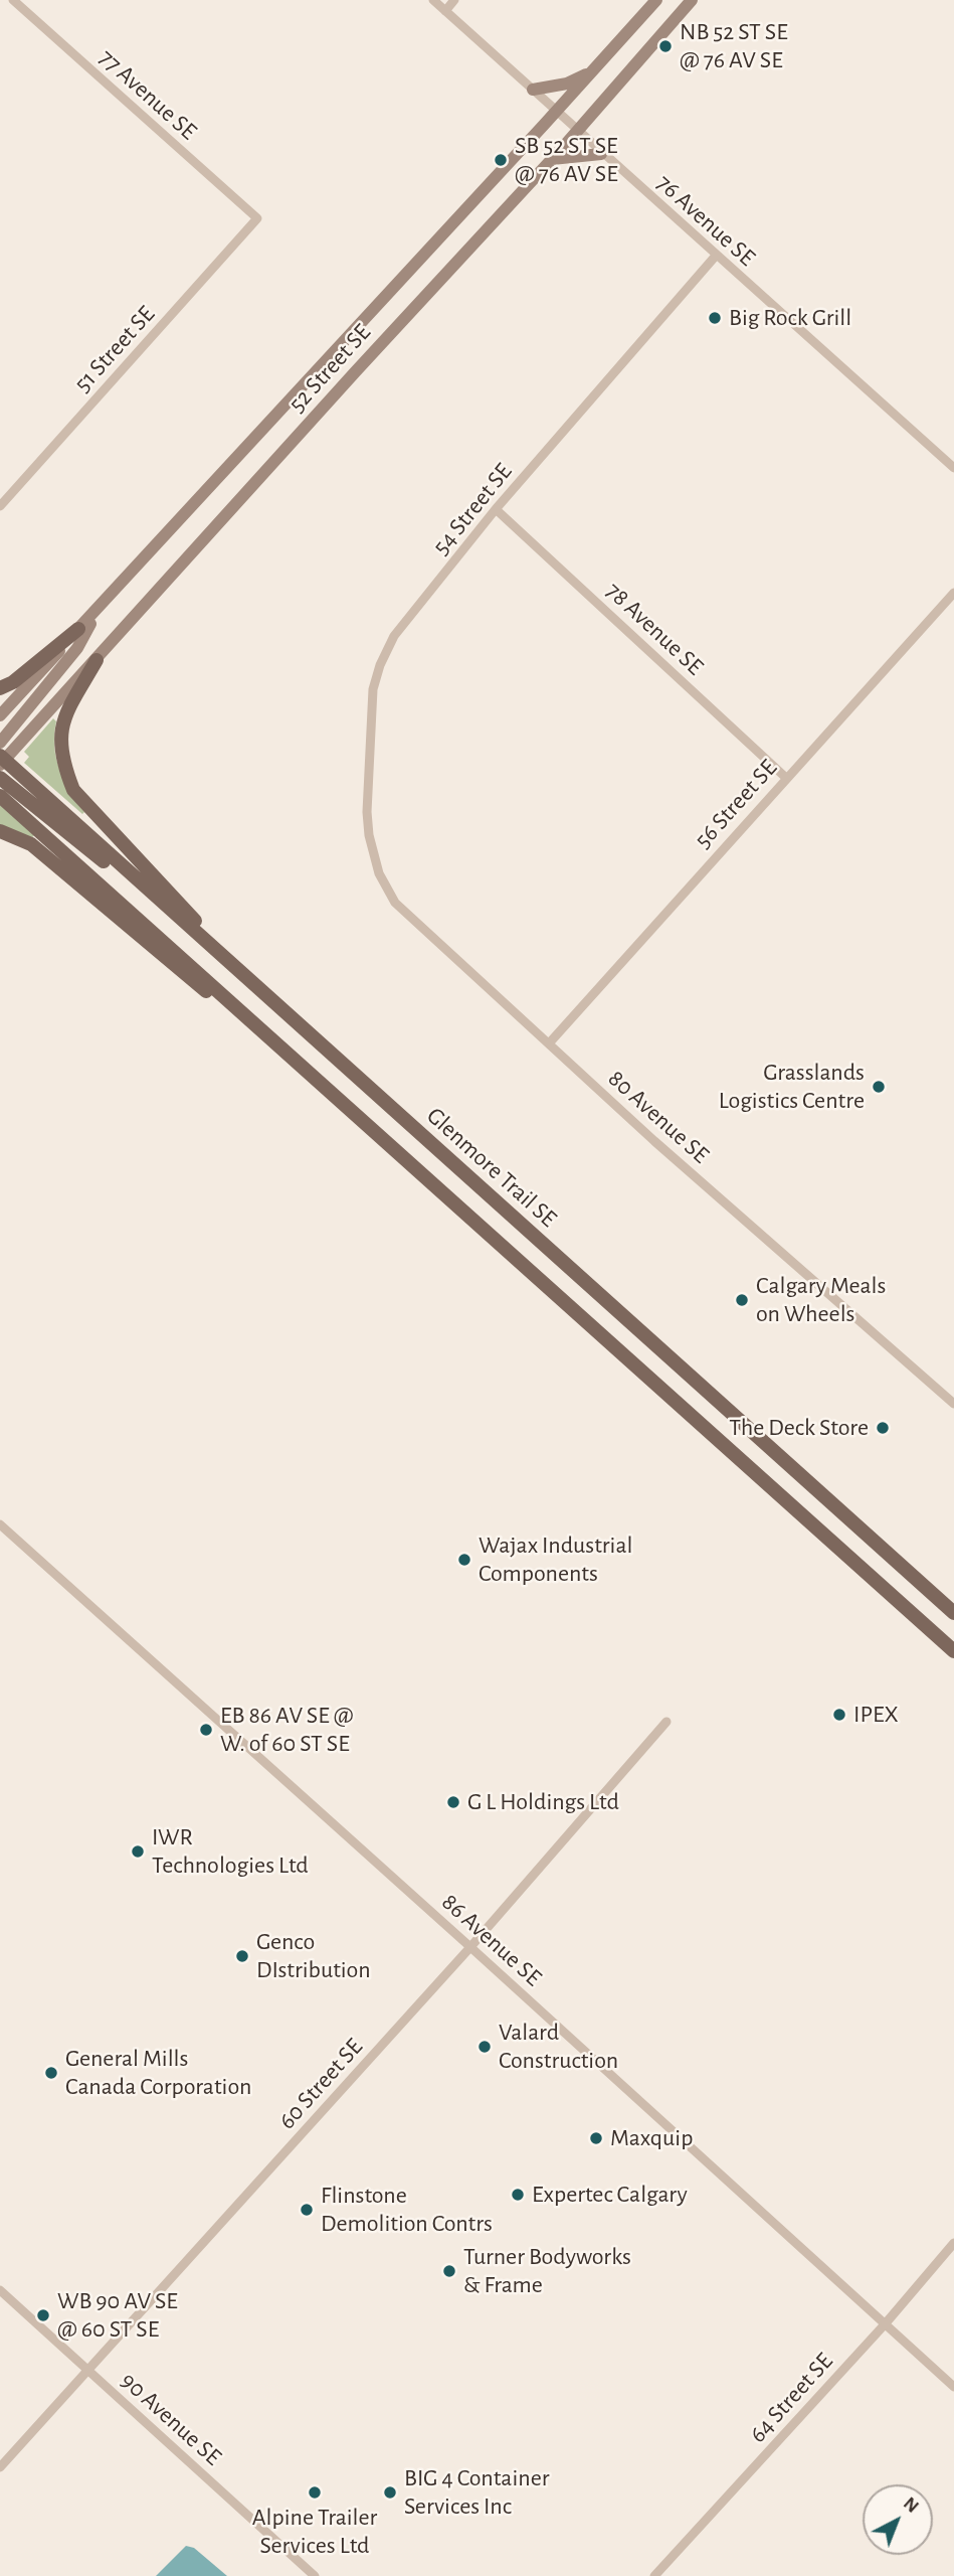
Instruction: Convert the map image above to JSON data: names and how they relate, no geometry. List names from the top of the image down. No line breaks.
{"streets":{"main road":["52 Street SE","Glenmore Trail SE"],"street":["77 Avenue SE","76 Avenue SE","51 Street SE","54 Street SE","78 Avenue SE","56 Street SE","80 Avenue SE","86 Avenue SE","60 Street SE","64 Street SE","90 Avenue SE"]},"crossings":[["77 Avenue SE","51 Street SE"],["76 Avenue SE","52 Street SE"],["76 Avenue SE","54 Street SE"],["52 Street SE","Glenmore Trail SE"],["54 Street SE","78 Avenue SE"],["54 Street SE","80 Avenue SE"],["78 Avenue SE","56 Street SE"],["56 Street SE","80 Avenue SE"],["86 Avenue SE","60 Street SE"],["86 Avenue SE","64 Street SE"],["60 Street SE","90 Avenue SE"]],"places":["NB 52 ST SE @ 76 AV SE","SB 52 ST SE @ 76 AV SE","Big Rock Grill","Grasslands Logistics Centre","Calgary Meals on Wheels","The Deck Store","Wajax Industrial Components","IPEX","EB 86 AV SE @ W. of 60 ST SE","G L Holdings Ltd","IWR Technologies Ltd","Genco DIstribution","Valard Construction","General Mills Canada Corporation","Maxquip","Expertec Calgary","Flinstone Demolition Contrs","Turner Bodyworks & Frame","WB 90 AV SE @ 60 ST SE","Alpine Trailer Services Ltd","BIG 4 Container Services Inc"],"north":"top right"}
